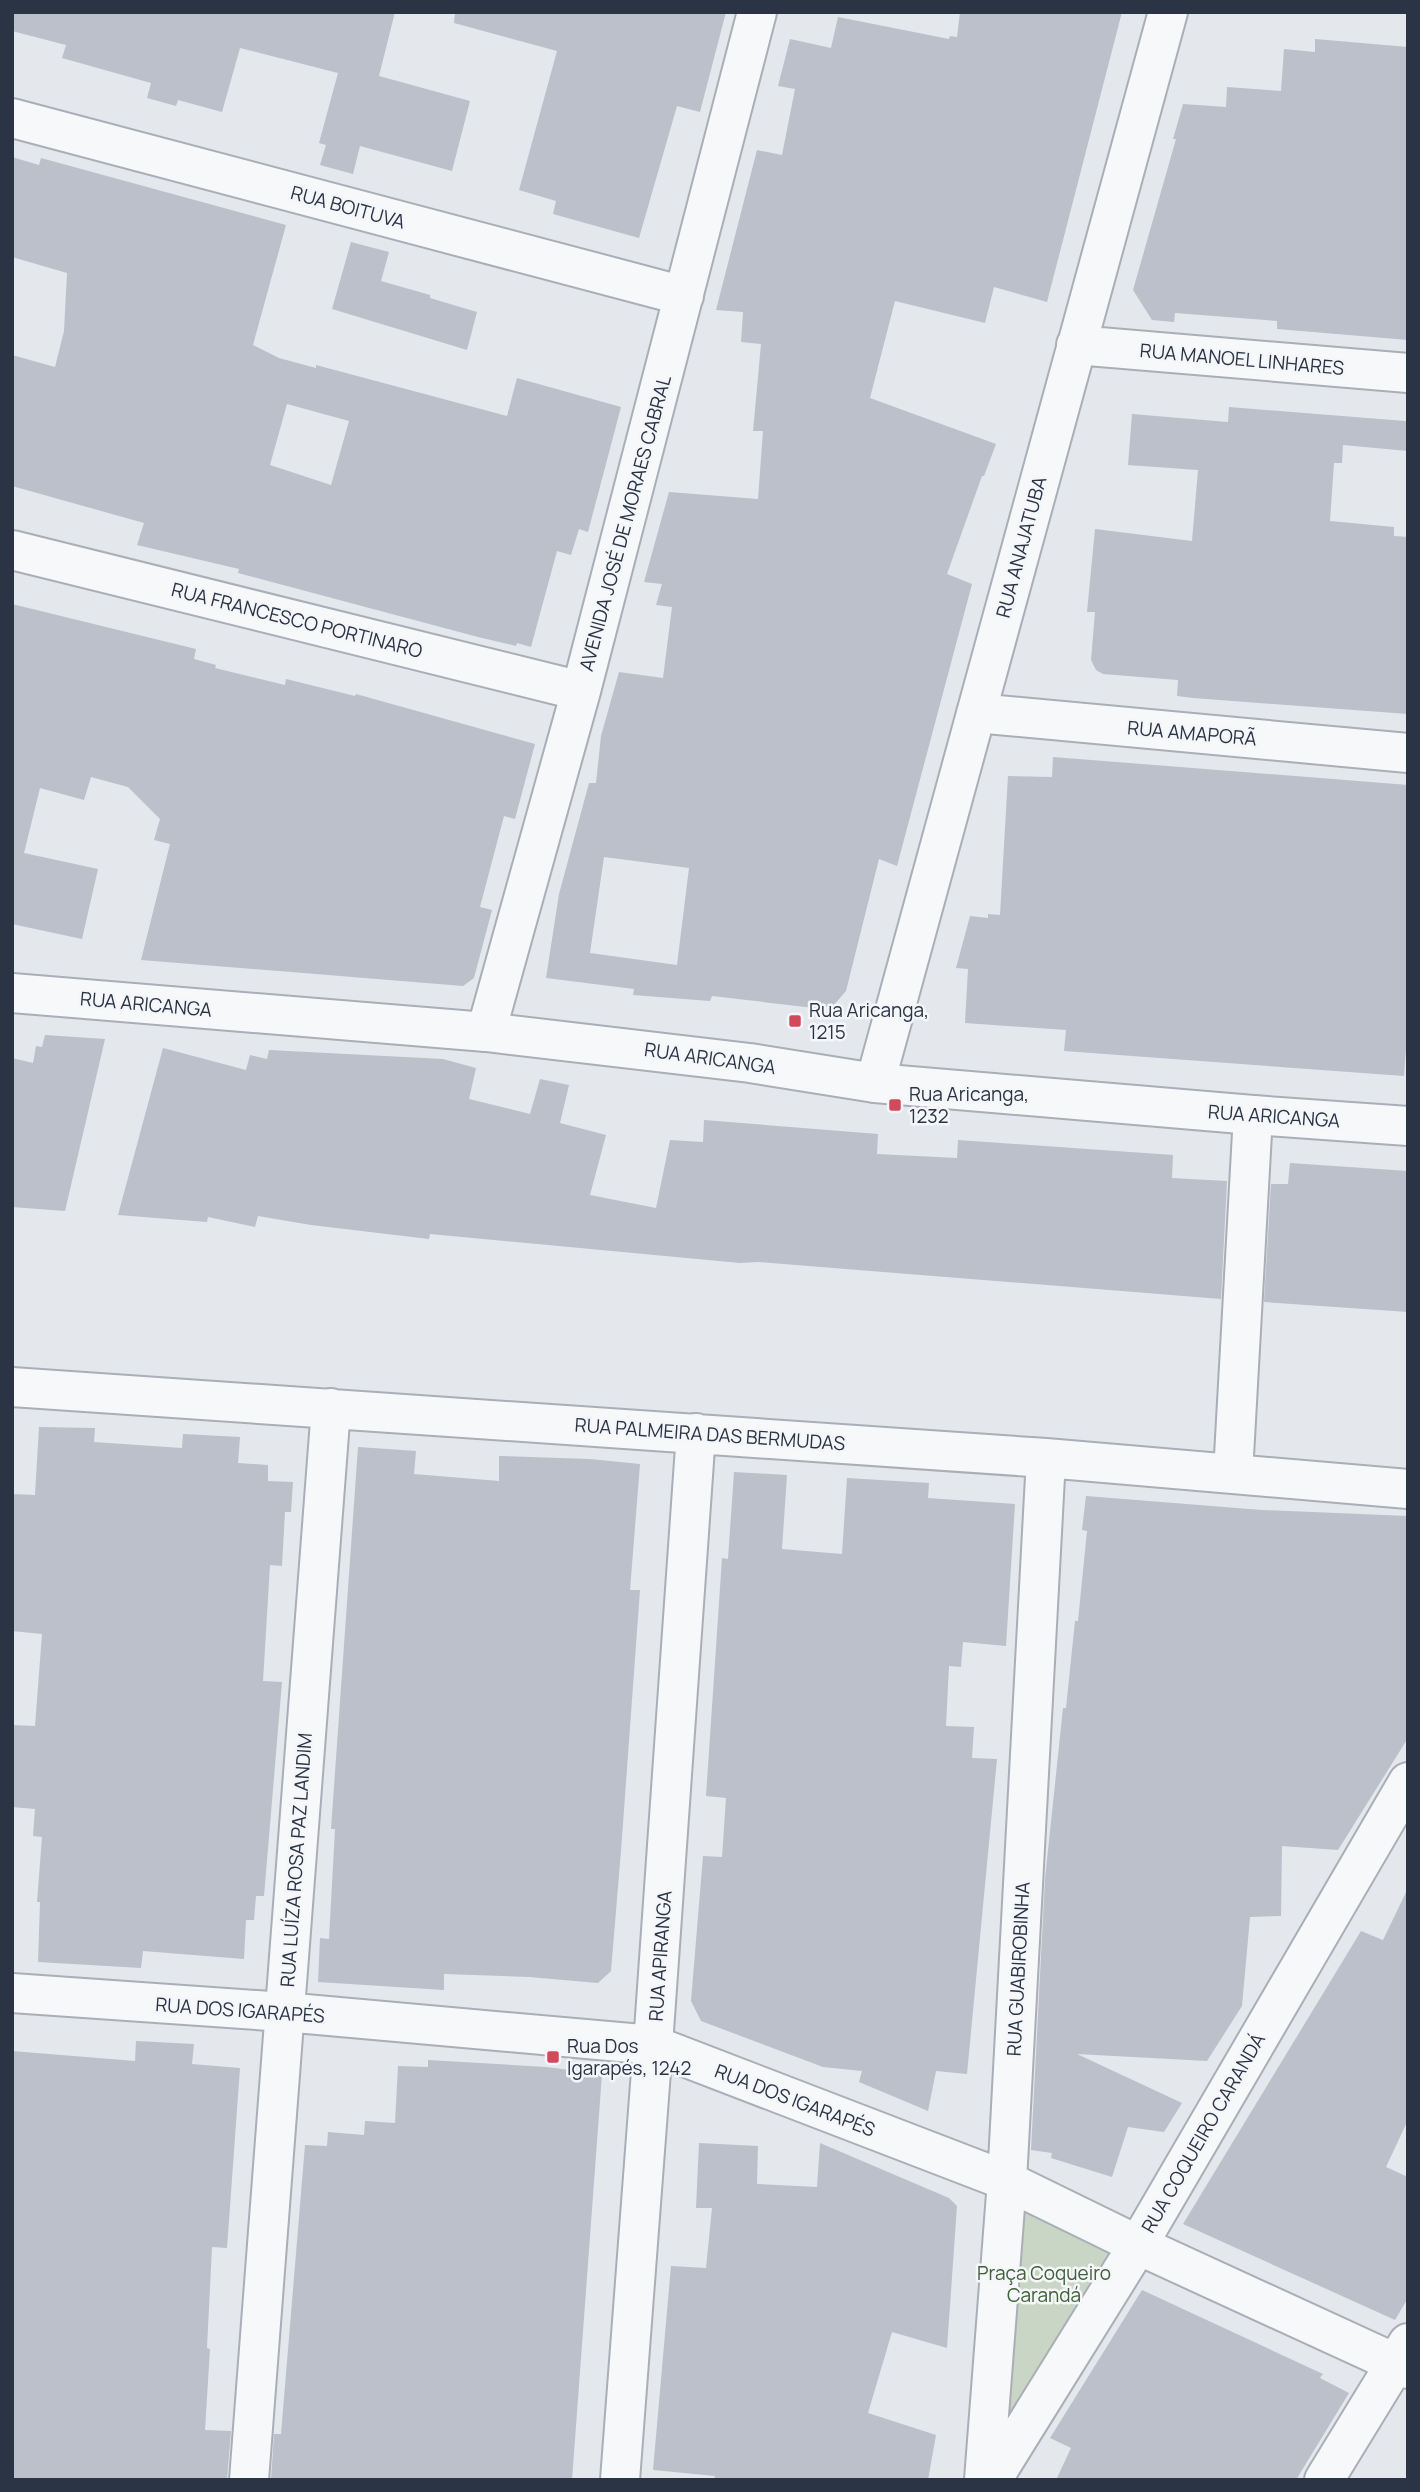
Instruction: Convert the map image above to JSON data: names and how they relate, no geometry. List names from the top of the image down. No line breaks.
{"streets":{"street":["RUA BOITUVA","RUA MANOEL LINHARES","AVENIDA JOSÉ DE MORAES CABRAL","RUA ANAJATUBA","RUA FRANCESCO PORTINARO","RUA AMAPORÃ","RUA ARICANGA","RUA PALMEIRA DAS BERMUDAS","RUA LUÍZA ROSA PAZ LANDIM","RUA APIRANGA","RUA GUABIROBINHA","RUA DOS IGARAPÉS","RUA COQUEIRO CARANDÁ"]},"crossings":[["RUA BOITUVA","AVENIDA JOSÉ DE MORAES CABRAL"],["RUA MANOEL LINHARES","RUA ANAJATUBA"],["AVENIDA JOSÉ DE MORAES CABRAL","RUA FRANCESCO PORTINARO"],["AVENIDA JOSÉ DE MORAES CABRAL","RUA ARICANGA"],["RUA ANAJATUBA","RUA AMAPORÃ"],["RUA ANAJATUBA","RUA ARICANGA"],["RUA PALMEIRA DAS BERMUDAS","RUA LUÍZA ROSA PAZ LANDIM"],["RUA PALMEIRA DAS BERMUDAS","RUA APIRANGA"],["RUA PALMEIRA DAS BERMUDAS","RUA GUABIROBINHA"],["RUA LUÍZA ROSA PAZ LANDIM","RUA DOS IGARAPÉS"],["RUA APIRANGA","RUA DOS IGARAPÉS"],["RUA GUABIROBINHA","RUA DOS IGARAPÉS"],["RUA DOS IGARAPÉS","RUA COQUEIRO CARANDÁ"]],"parks":["Praça Coqueiro Carandá"],"places":{"transit":["Rua Aricanga, 1215","Rua Aricanga, 1232","Rua Dos Igarapés, 1242"]}}
